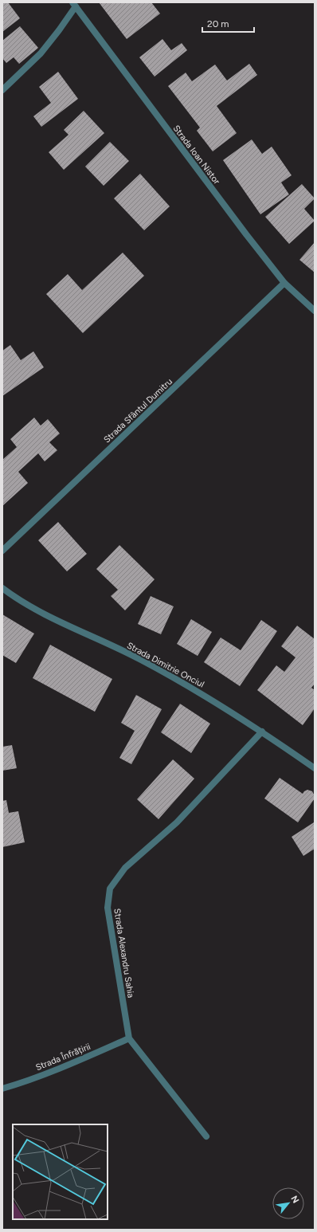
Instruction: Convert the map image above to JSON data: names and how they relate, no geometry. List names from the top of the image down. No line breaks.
{"streets":{"street":["Strada Ioan Nistor","Strada Sfântul Dumitru","Strada Dimitrie Onciul","Strada Alexandru Sahia","Strada Înfrățirii"]},"crossings":[["Strada Ioan Nistor","Strada Sfântul Dumitru"],["Strada Dimitrie Onciul","Strada Alexandru Sahia"],["Strada Alexandru Sahia","Strada Înfrățirii"]],"scale_bar":"20 m","north":"top right"}
